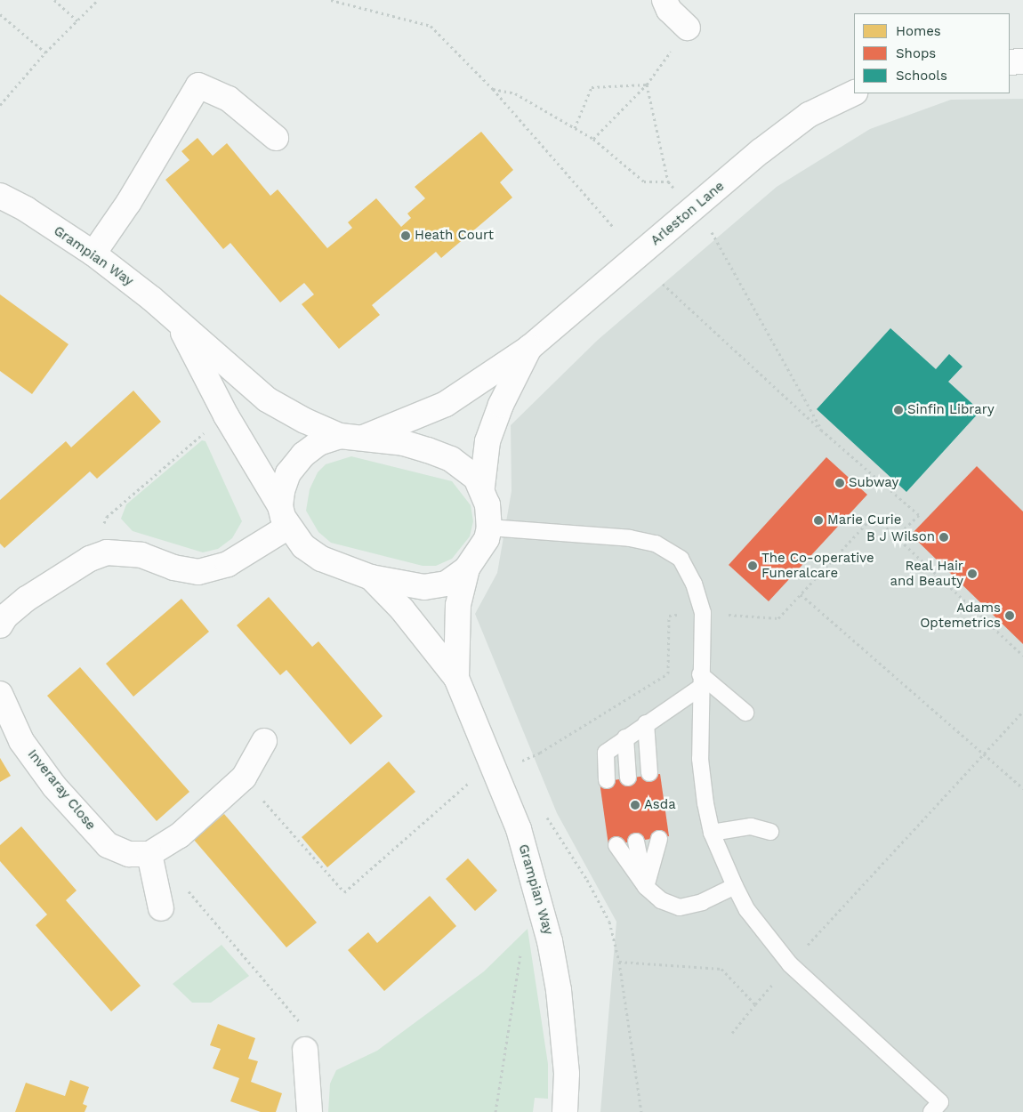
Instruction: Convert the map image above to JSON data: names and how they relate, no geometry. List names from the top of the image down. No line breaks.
{"streets":{"street":["Arleston Lane","Grampian Way","Inveraray Close"]},"places":["Heath Court","Sinfin Library","Subway","Marie Curie","B J Wilson","The Co-operative Funeralcare","Real Hair and Beauty","Adams Optemetrics","Asda"],"legend":["Homes","Shops","Schools"]}
